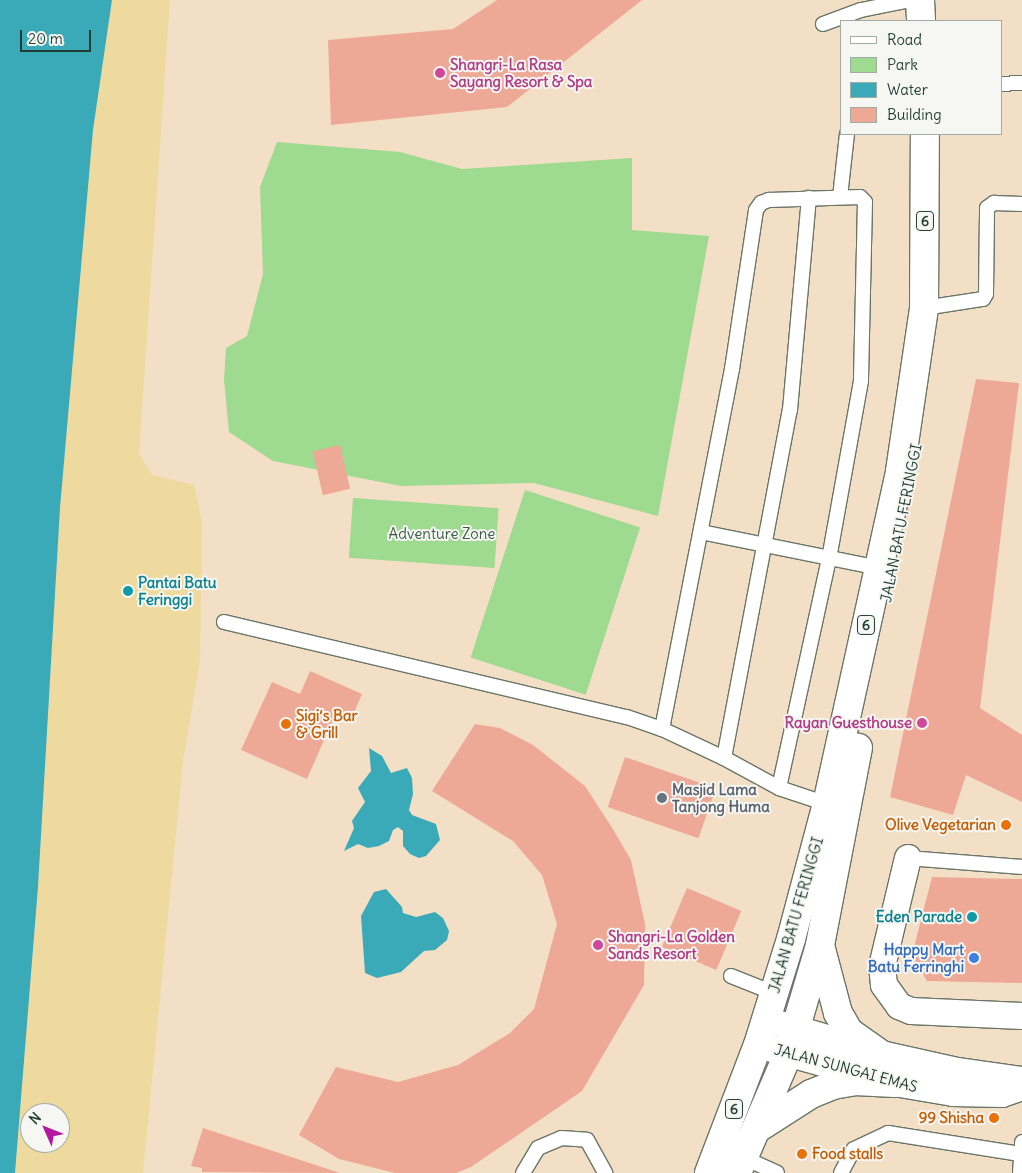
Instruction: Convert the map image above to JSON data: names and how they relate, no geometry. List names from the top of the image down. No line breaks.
{"streets":{"main road":["6","JALAN BATU FERINGGI"],"street":["JALAN SUNGAI EMAS"]},"crossings":[["6","JALAN BATU FERINGGI"],["6","JALAN SUNGAI EMAS"],["JALAN BATU FERINGGI","JALAN SUNGAI EMAS"]],"parks":["Adventure Zone"],"places":["Shangri-La Rasa Sayang Resort & Spa","Pantai Batu Feringgi","Rayan Guesthouse","Sigi‘s Bar & Grill","Masjid Lama Tanjong Huma","Olive Vegetarian","Eden Parade","Shangri-La Golden Sands Resort","Happy Mart Batu Ferringhi","99 Shisha","Food stalls"],"legend":["Road","Park","Water","Building"],"scale_bar":"20 m","north":"top left"}
